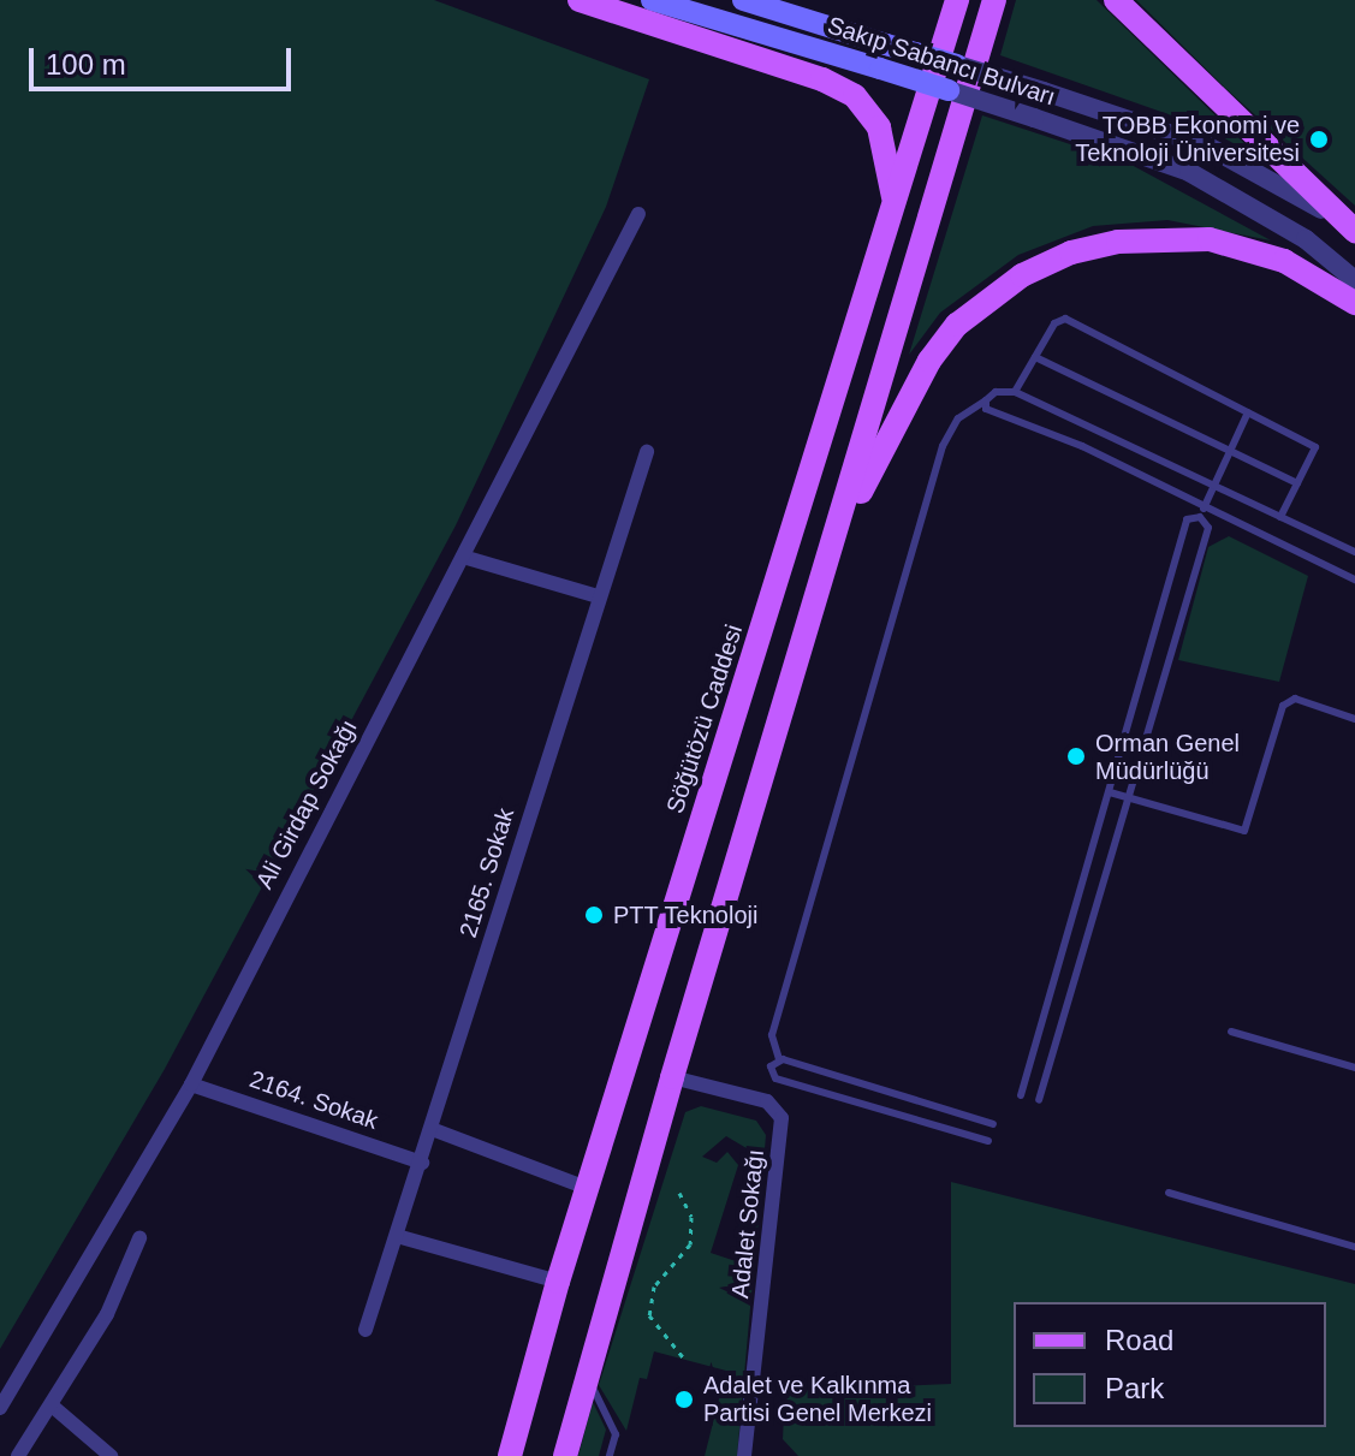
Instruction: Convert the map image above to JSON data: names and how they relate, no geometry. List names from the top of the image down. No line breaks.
{"streets":{"main road":["Sakıp Sabancı Bulvarı","Söğütözü Caddesi"],"street":["Ali Girdap Sokağı","2165. Sokak","2164. Sokak","Adalet Sokağı"]},"crossings":[["Ali Girdap Sokağı","2164. Sokak"],["2165. Sokak","2164. Sokak"]],"places":["TOBB Ekonomi ve Teknoloji Üniversitesi","Orman Genel Müdürlüğü","PTT Teknoloji","Adalet ve Kalkınma Partisi Genel Merkezi"],"legend":["Road","Park"],"scale_bar":"100 m"}
